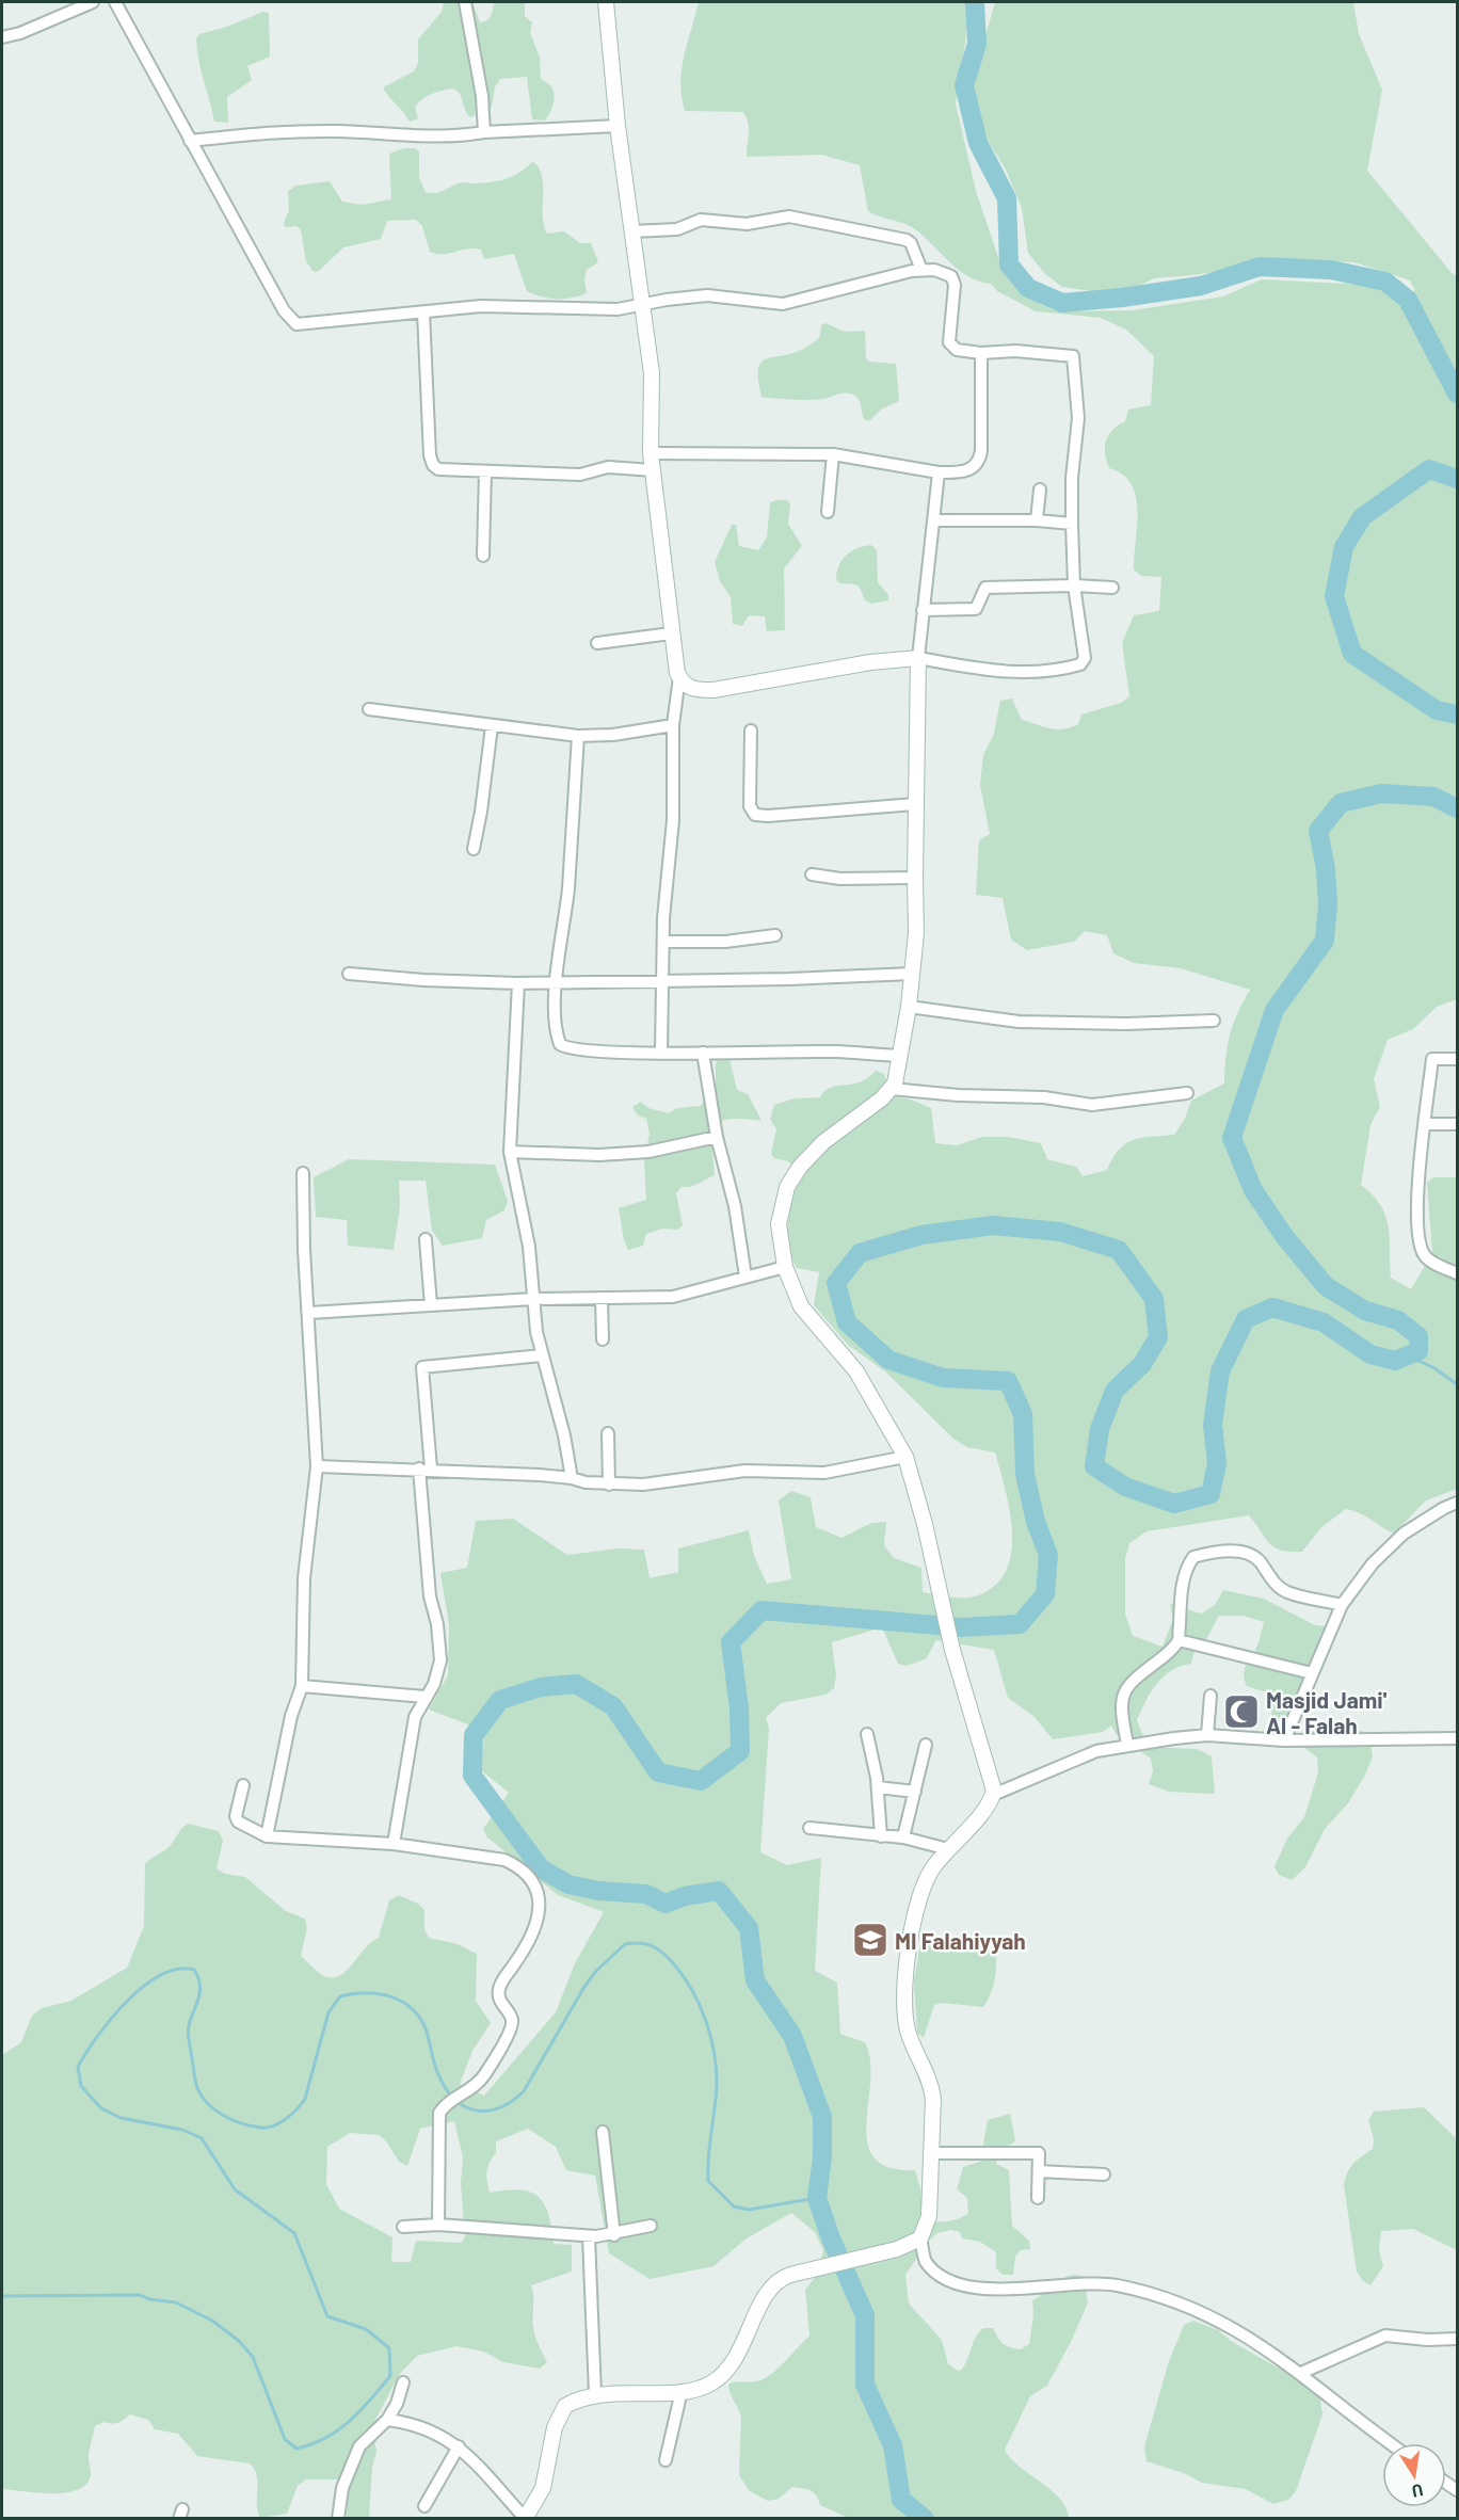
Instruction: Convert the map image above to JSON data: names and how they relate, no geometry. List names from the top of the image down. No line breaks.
{"places":{"mosque":["Masjid Jami' Al - Falah"],"school or university":["MI Falahiyyah"]},"north":"bottom"}
